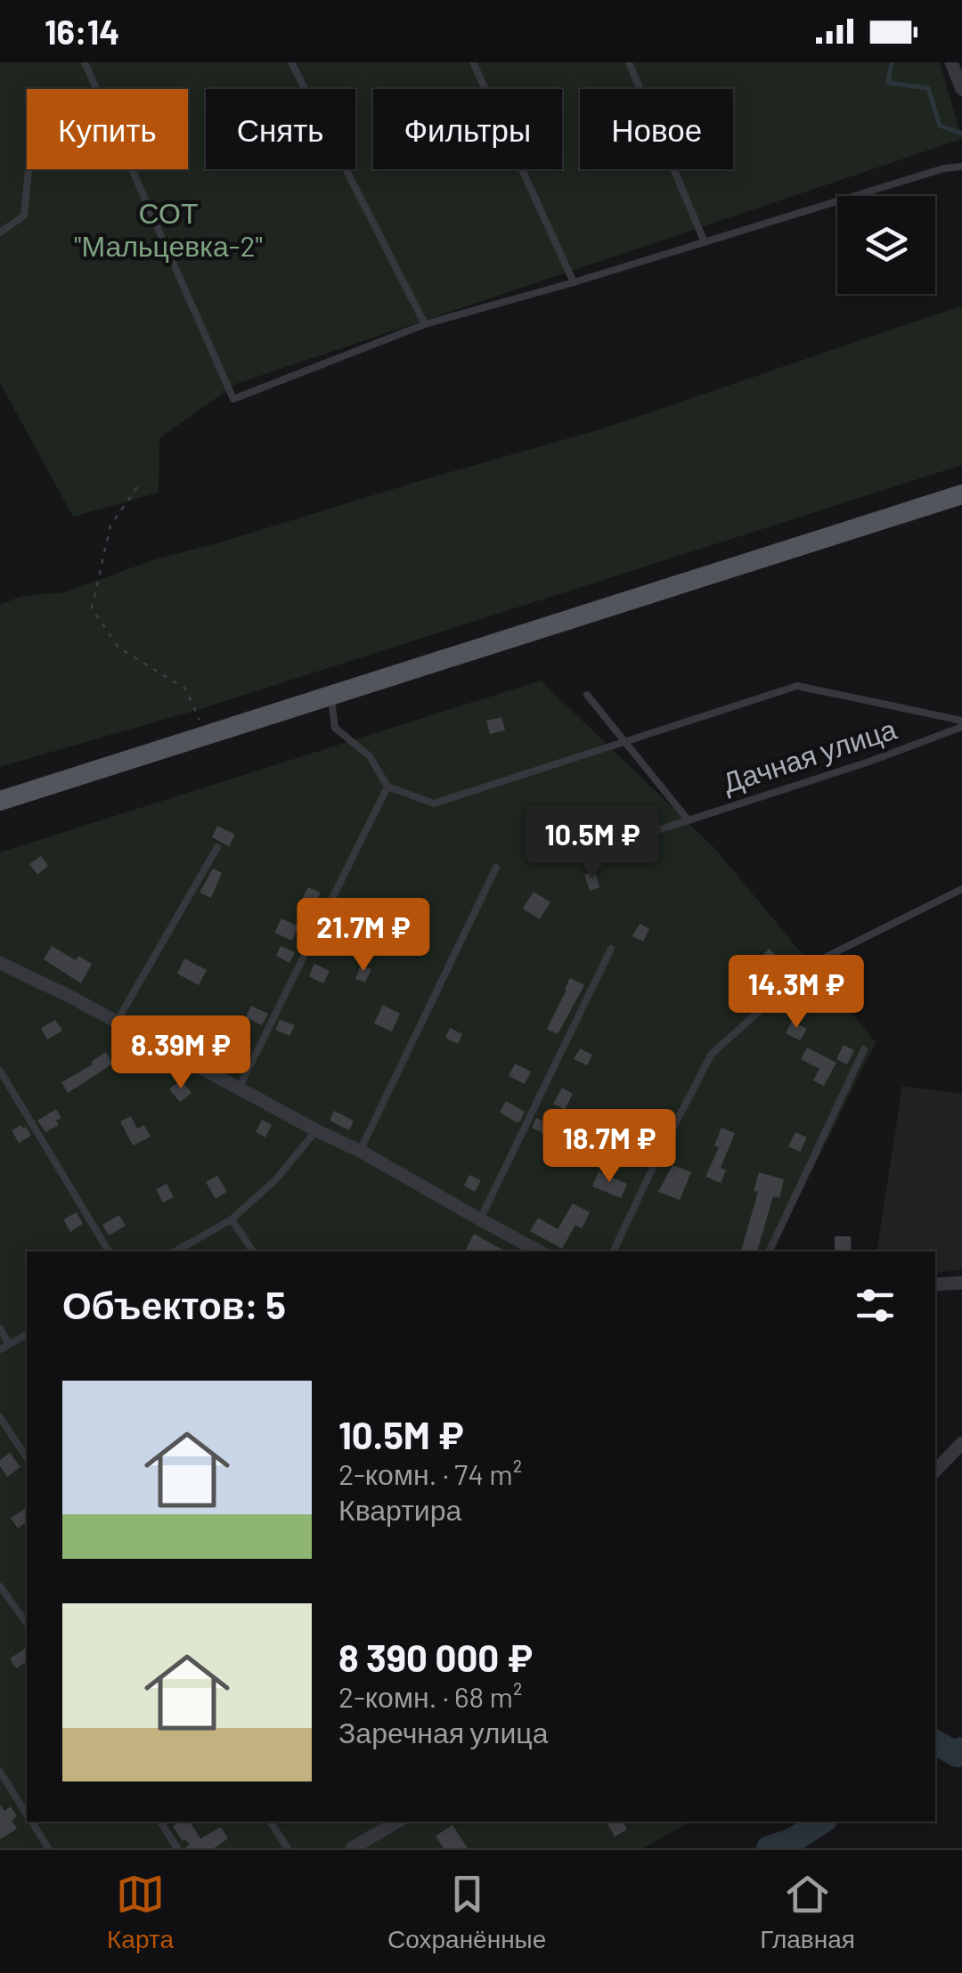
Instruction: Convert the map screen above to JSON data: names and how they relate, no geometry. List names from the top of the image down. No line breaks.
{"streets":{"lane":["Дачная улица"]},"parks":["СОТ \"Мальцевка-2\""],"page":{"status":"16:14","chip":["Купить","Снять","Фильтры","Новое"],"price":["10.5M ₽","21.7M ₽","14.3M ₽","8.39M ₽","18.7M ₽"],"heading":"Объектов: 5","list":[{"name":"10.5M ₽","note":"2-комн. · 74 m² · Квартира"},{"name":"8 390 000 ₽","note":"2-комн. · 68 m² · Заречная улица"}],"tabs":["Карта","Сохранённые","Главная"]}}
